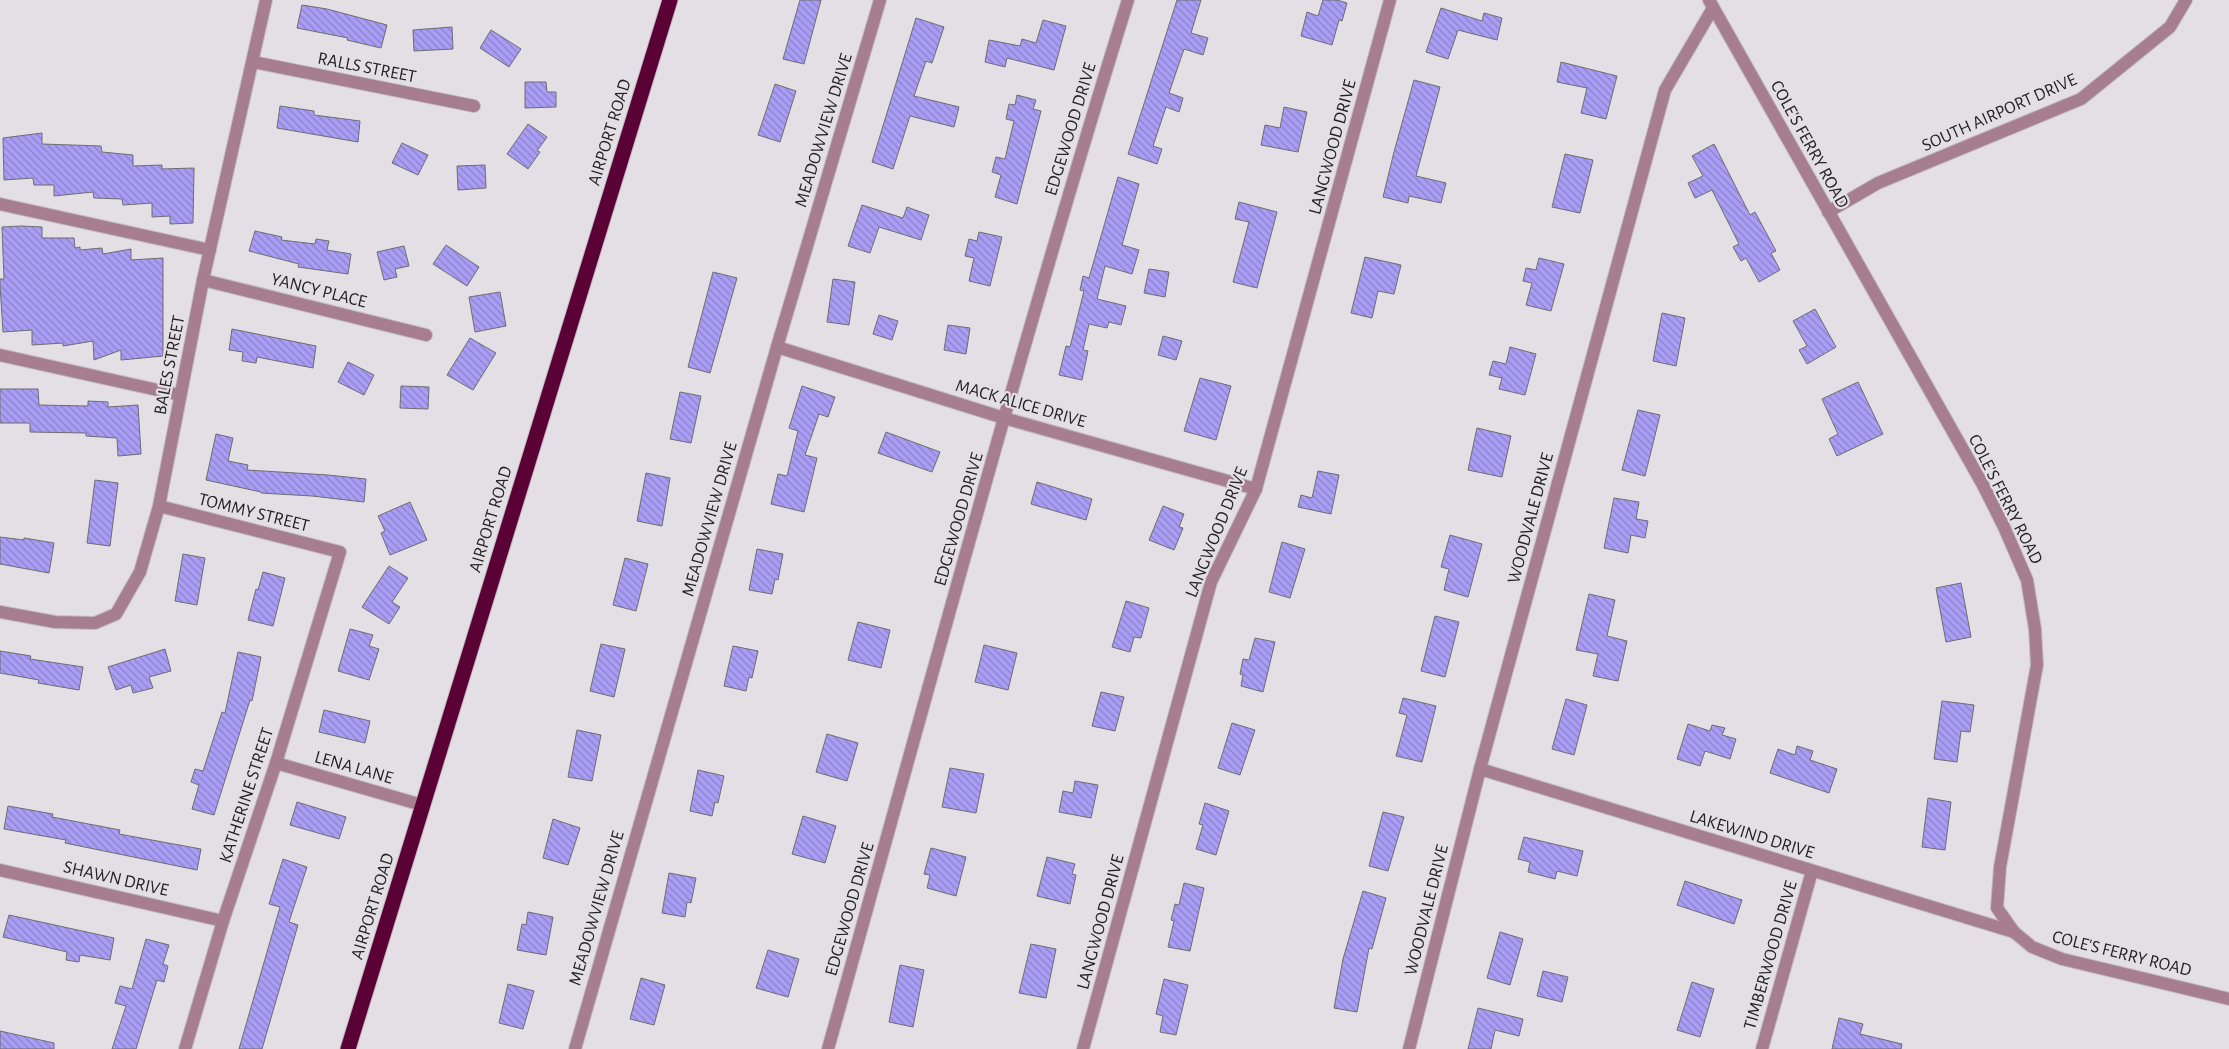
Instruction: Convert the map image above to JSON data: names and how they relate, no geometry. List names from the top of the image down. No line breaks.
{"streets":{"highway":["AIRPORT ROAD"],"street":["RALLS STREET","SOUTH AIRPORT DRIVE","EDGEWOOD DRIVE","MEADOWVIEW DRIVE","COLE'S FERRY ROAD","LANGWOOD DRIVE","YANCY PLACE","BALES STREET","MACK ALICE DRIVE","TOMMY STREET","WOODVALE DRIVE","LENA LANE","KATHERINE STREET","LAKEWIND DRIVE","SHAWN DRIVE","TIMBERWOOD DRIVE"]},"crossings":[["RALLS STREET","BALES STREET"],["SOUTH AIRPORT DRIVE","COLE'S FERRY ROAD"],["EDGEWOOD DRIVE","MACK ALICE DRIVE"],["MEADOWVIEW DRIVE","MACK ALICE DRIVE"],["AIRPORT ROAD","LENA LANE"],["COLE'S FERRY ROAD","WOODVALE DRIVE"],["COLE'S FERRY ROAD","LAKEWIND DRIVE"],["LANGWOOD DRIVE","MACK ALICE DRIVE"],["YANCY PLACE","BALES STREET"],["BALES STREET","TOMMY STREET"],["TOMMY STREET","KATHERINE STREET"],["WOODVALE DRIVE","LAKEWIND DRIVE"],["LENA LANE","KATHERINE STREET"],["KATHERINE STREET","SHAWN DRIVE"],["LAKEWIND DRIVE","TIMBERWOOD DRIVE"]]}
